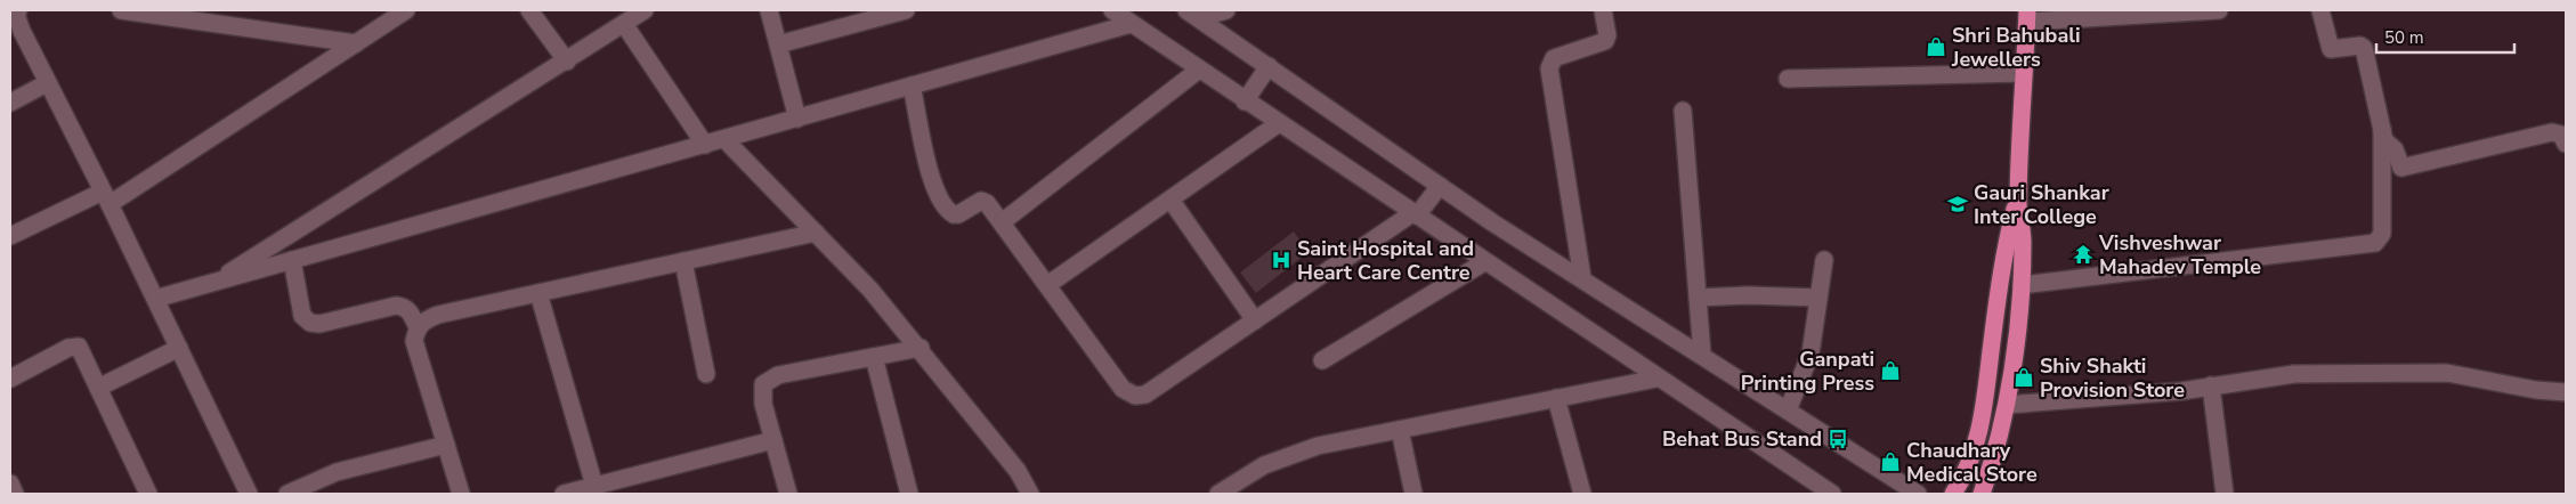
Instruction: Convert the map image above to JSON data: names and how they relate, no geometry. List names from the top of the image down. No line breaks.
{"places":{"shop":["Shri Bahubali Jewellers","Ganpati Printing Press","Shiv Shakti Provision Store","Chaudhary Medical Store"],"school or university":["Gauri Shankar Inter College"],"temple":["Vishveshwar Mahadev Temple"],"hospital":["Saint Hospital and Heart Care Centre"],"bus stop":["Behat Bus Stand"]},"scale_bar":"50 m"}
